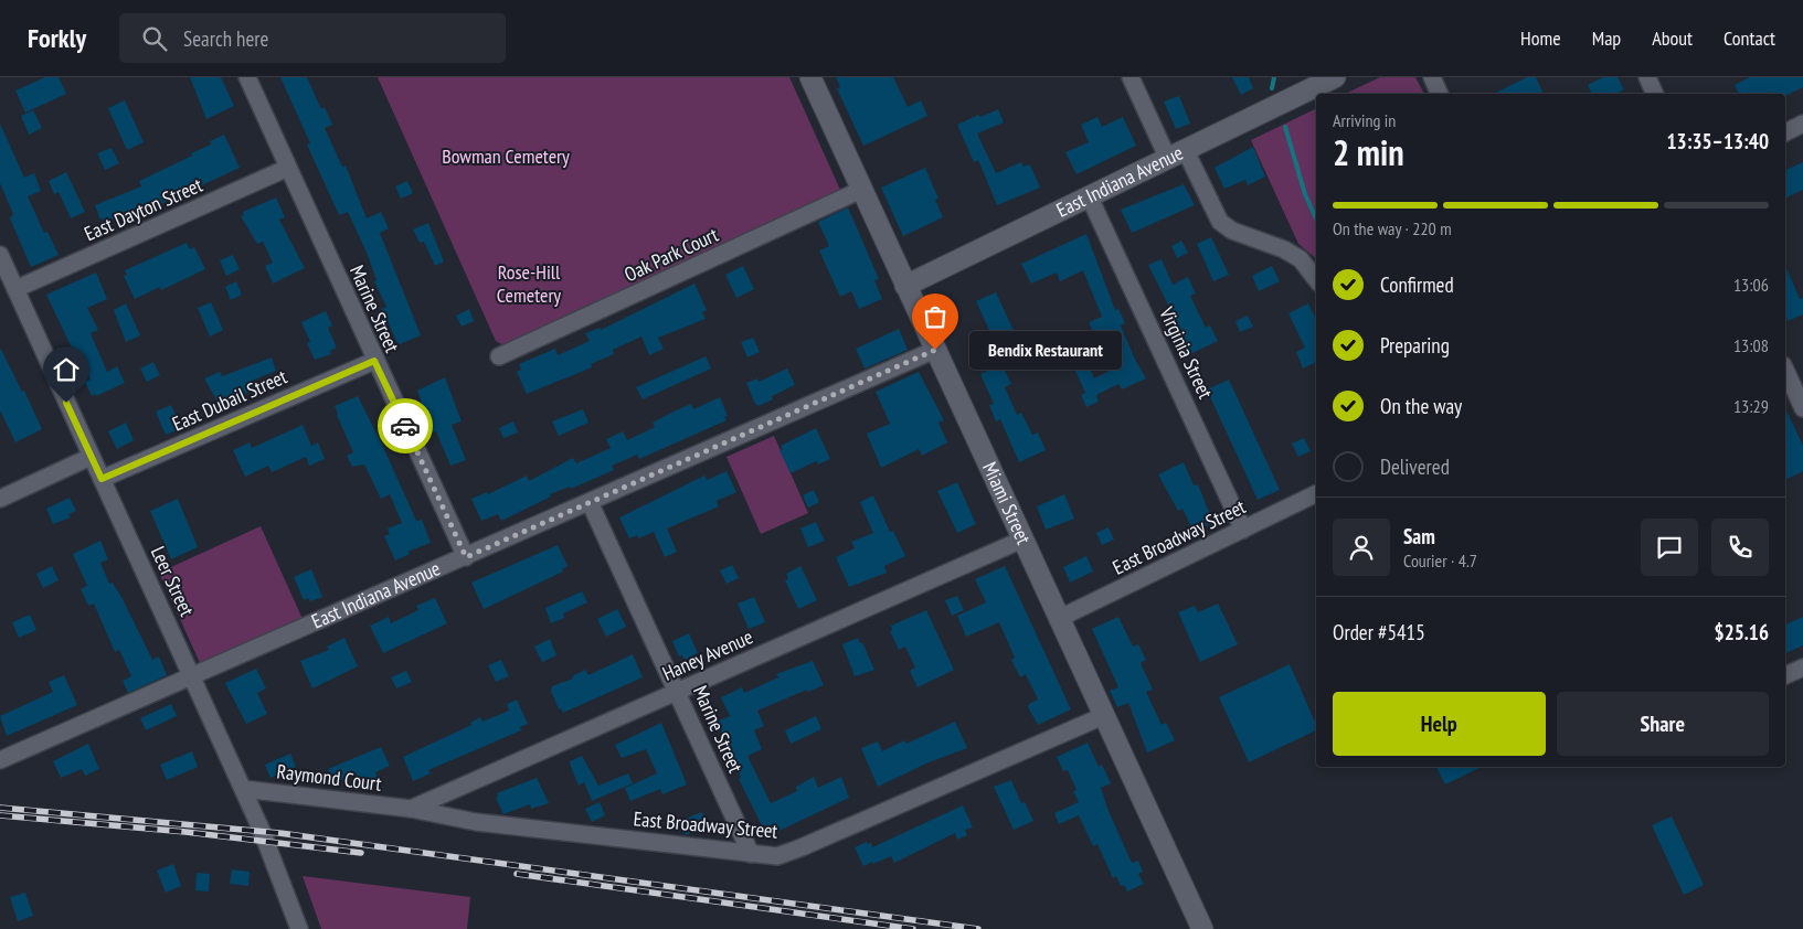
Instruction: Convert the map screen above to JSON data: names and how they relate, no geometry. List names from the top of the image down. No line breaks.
{"streets":{"street":["East Indiana Avenue","East Dayton Street","Oak Park Court","Marine Street","Virginia Street","East Dubail Street","Miami Street","East Broadway Street","Leer Street","Haney Avenue","Raymond Court"]},"crossings":[["East Indiana Avenue","Marine Street"],["East Indiana Avenue","Virginia Street"],["East Indiana Avenue","Miami Street"],["East Indiana Avenue","Leer Street"],["East Dayton Street","Marine Street"],["East Dayton Street","Leer Street"],["Oak Park Court","Miami Street"],["Marine Street","East Dubail Street"],["Marine Street","East Broadway Street"],["Marine Street","Haney Avenue"],["Virginia Street","East Broadway Street"],["East Dubail Street","Leer Street"],["Miami Street","East Broadway Street"],["Miami Street","Haney Avenue"],["East Broadway Street","Haney Avenue"],["East Broadway Street","Raymond Court"],["Leer Street","Raymond Court"],["Haney Avenue","Raymond Court"]],"parks":["Bowman Cemetery","Rose-Hill Cemetery"],"places":["Bendix Restaurant"],"page":{"header":"Forkly","search":"Search here","nav":["Home","Map","About","Contact"],"heading":["2 min","Arriving in","13:35–13:40"],"panel":["Sam","Courier · 4.7","Order #5415","$25.16"],"bar":"On the way · 220 m","list":[["Confirmed","13:06"],["Preparing","13:08"],["On the way","13:29"],"Delivered"],"bubble":"Bendix Restaurant","buttons":["Help","Share"]}}
